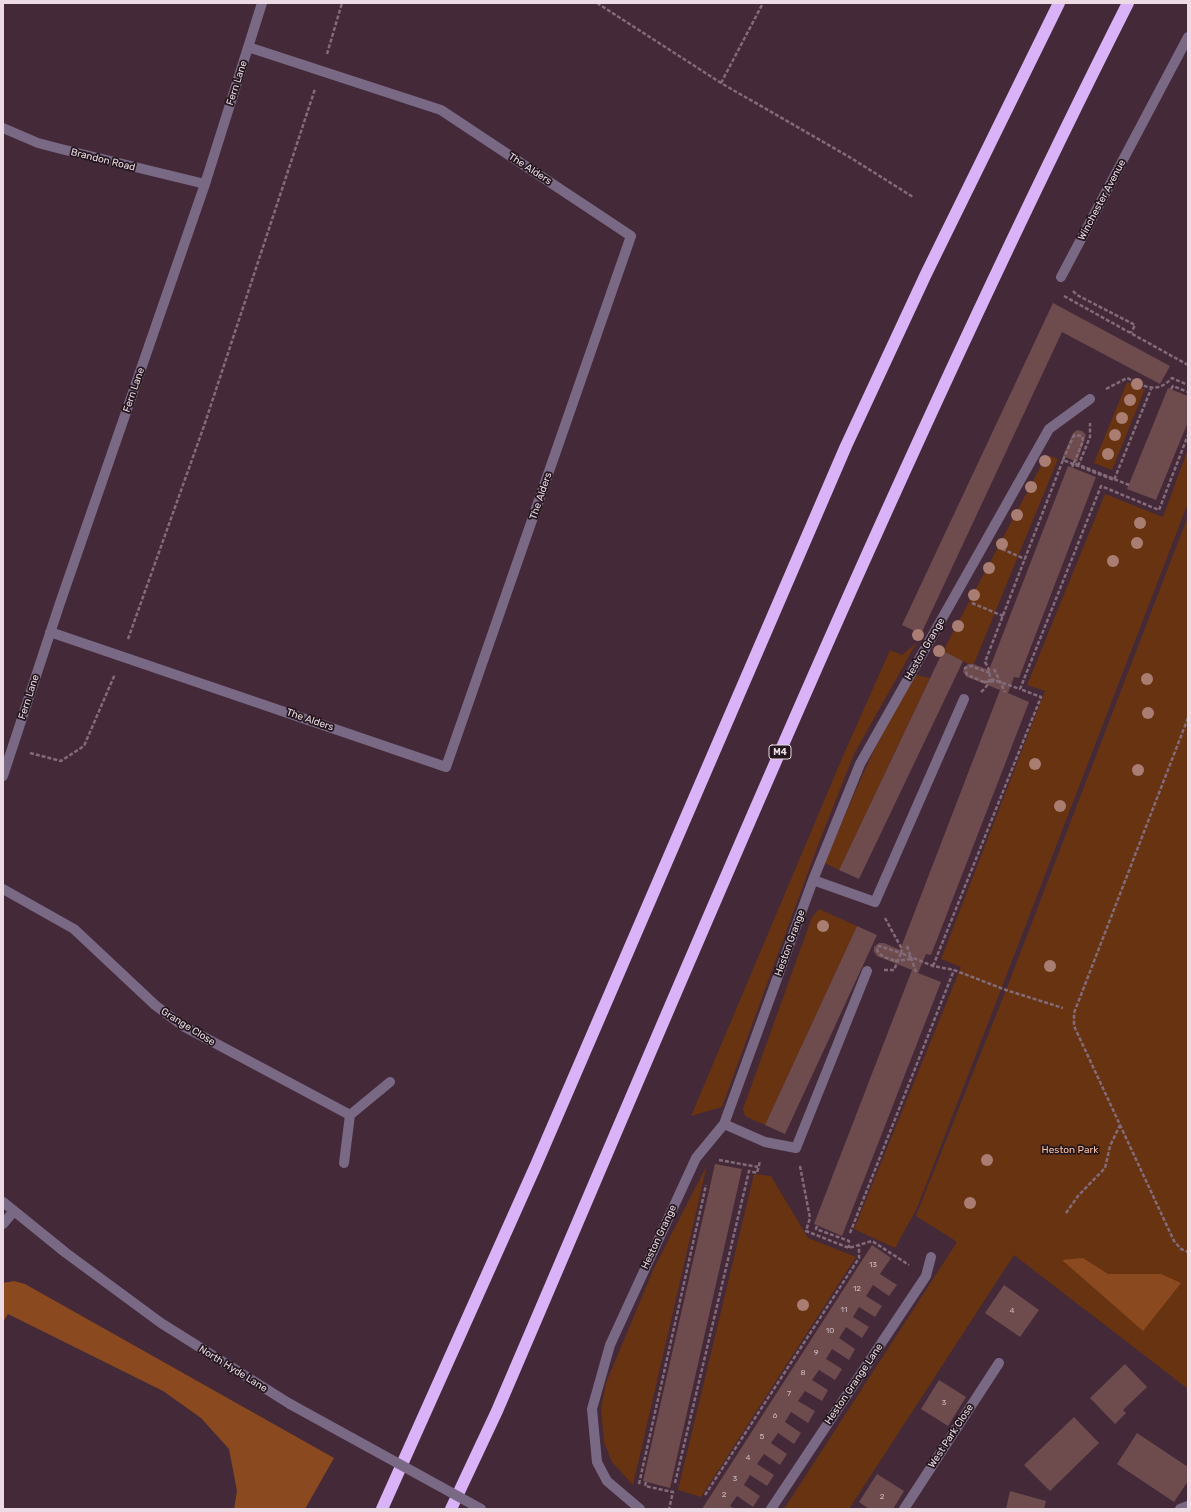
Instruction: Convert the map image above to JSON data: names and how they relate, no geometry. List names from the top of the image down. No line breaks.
{"streets":{"highway":["M4"],"street":["Fern Lane","Brandon Road","The Alders","Winchester Avenue","Heston Grange","Grange Close","North Hyde Lane","Heston Grange Lane","West Park Close"]},"crossings":[["Fern Lane","Brandon Road"],["Fern Lane","The Alders"]],"parks":["Heston Park"],"house_numbers":["13","12","11","4","10","9","8","7","3","6","5","4","3","2","2"]}
